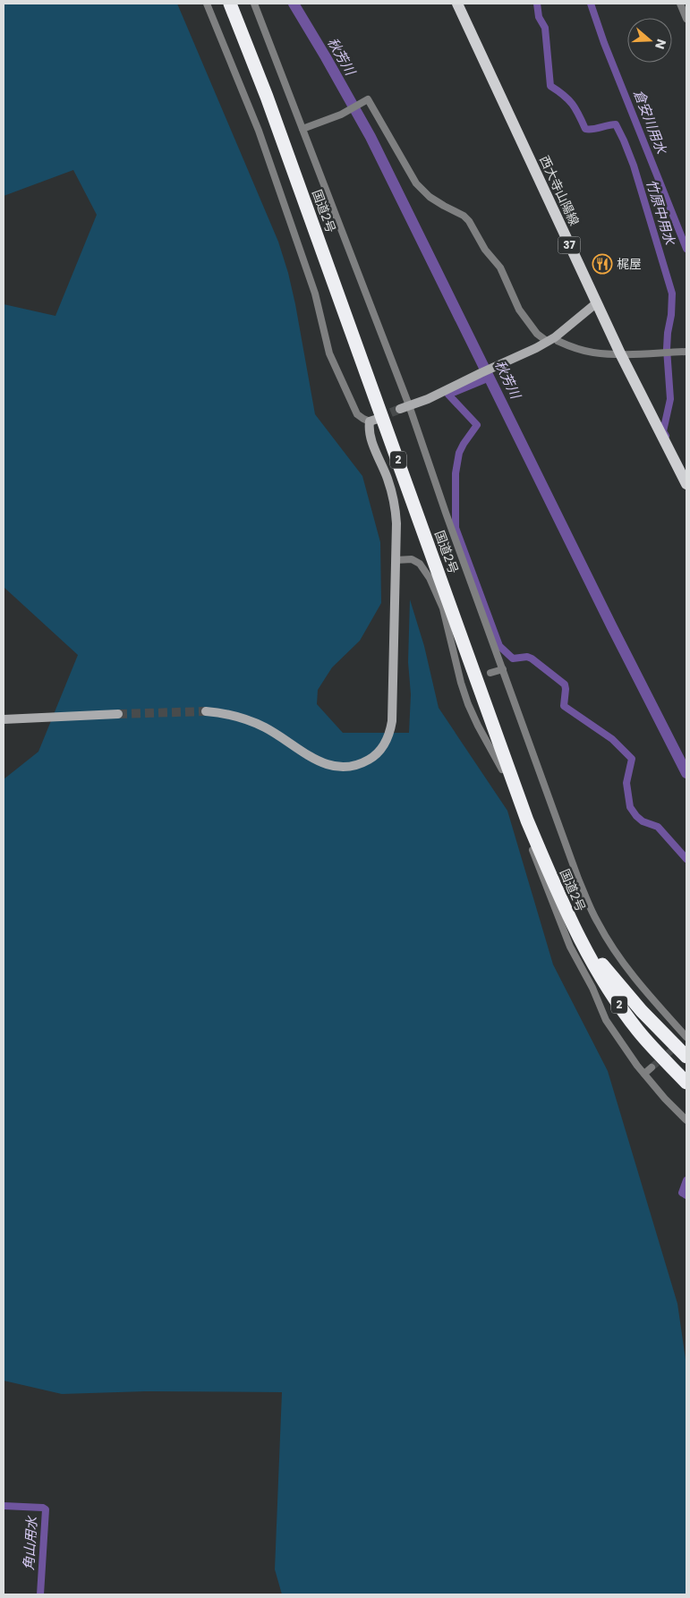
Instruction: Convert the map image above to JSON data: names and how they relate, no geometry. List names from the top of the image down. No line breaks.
{"streets":{"highway":["国道2号","2"],"main road":["西大寺山陽線","37"]},"water":["秋芳川","倉安川用水","竹原中用水","角山用水"],"places":{"restaurant":["梶屋"]},"north":"right"}
